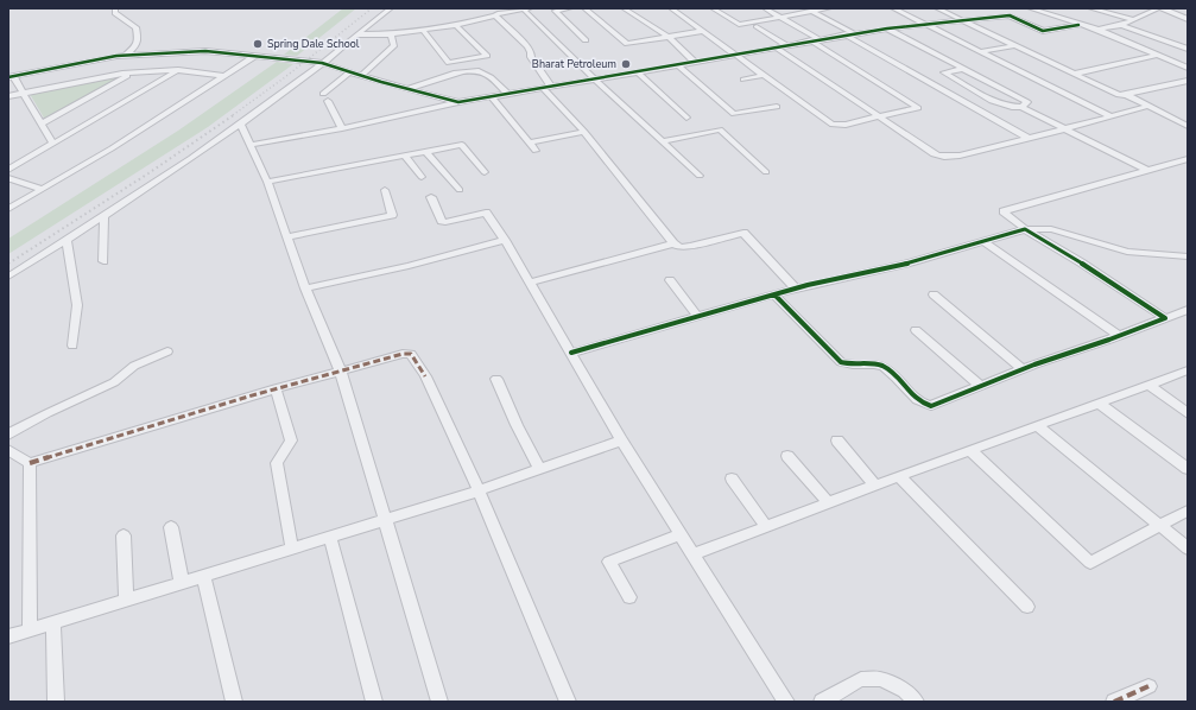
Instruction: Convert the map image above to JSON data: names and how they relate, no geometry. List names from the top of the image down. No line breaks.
{"places":["Spring Dale School","Bharat Petroleum"]}
